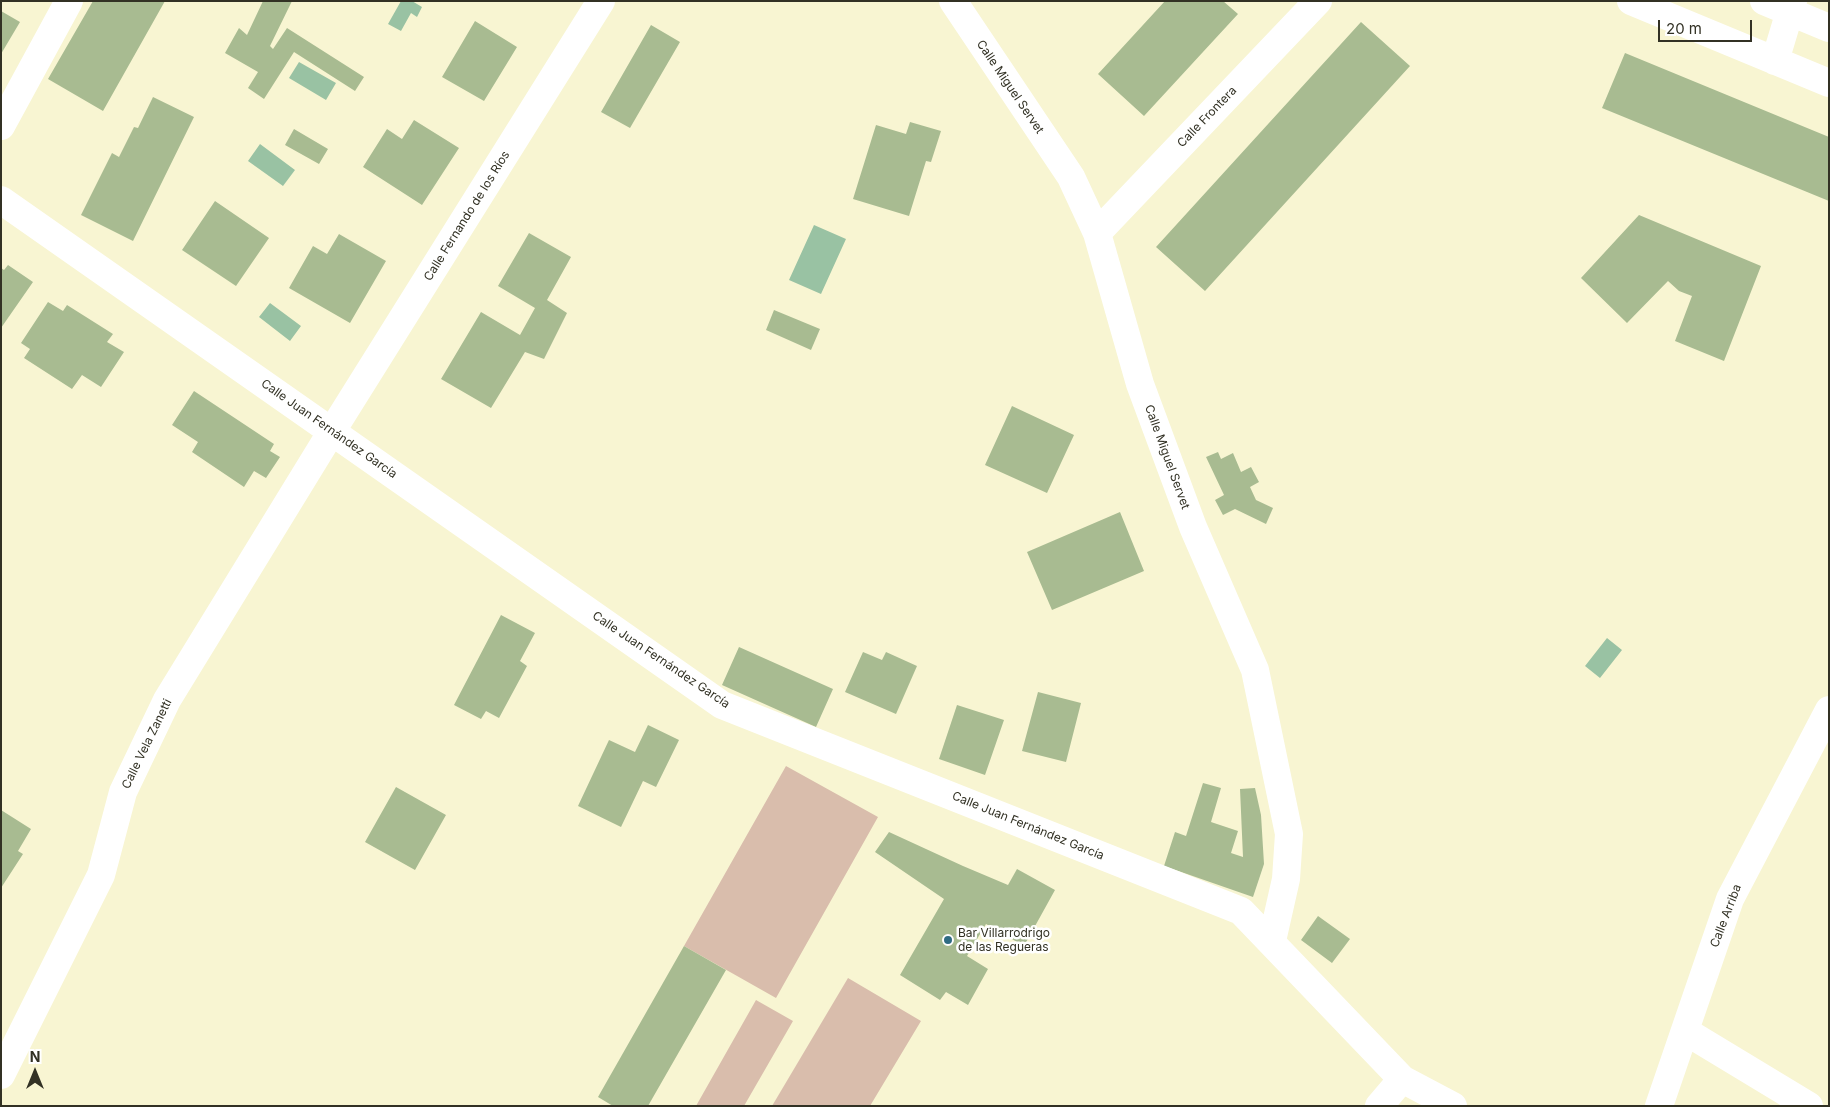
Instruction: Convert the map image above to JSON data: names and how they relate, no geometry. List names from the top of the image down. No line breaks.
{"streets":{"street":["Calle Miguel Servet","Calle Frontera","Calle Fernando de los Ríos","Calle Juan Fernández García","Calle Vela Zanetti","Calle Arriba"]},"crossings":[["Calle Miguel Servet","Calle Frontera"],["Calle Miguel Servet","Calle Juan Fernández García"],["Calle Fernando de los Ríos","Calle Juan Fernández García"],["Calle Fernando de los Ríos","Calle Vela Zanetti"],["Calle Juan Fernández García","Calle Vela Zanetti"]],"places":["Bar Villarrodrigo de las Regueras"],"scale_bar":"20 m","north":"top"}
